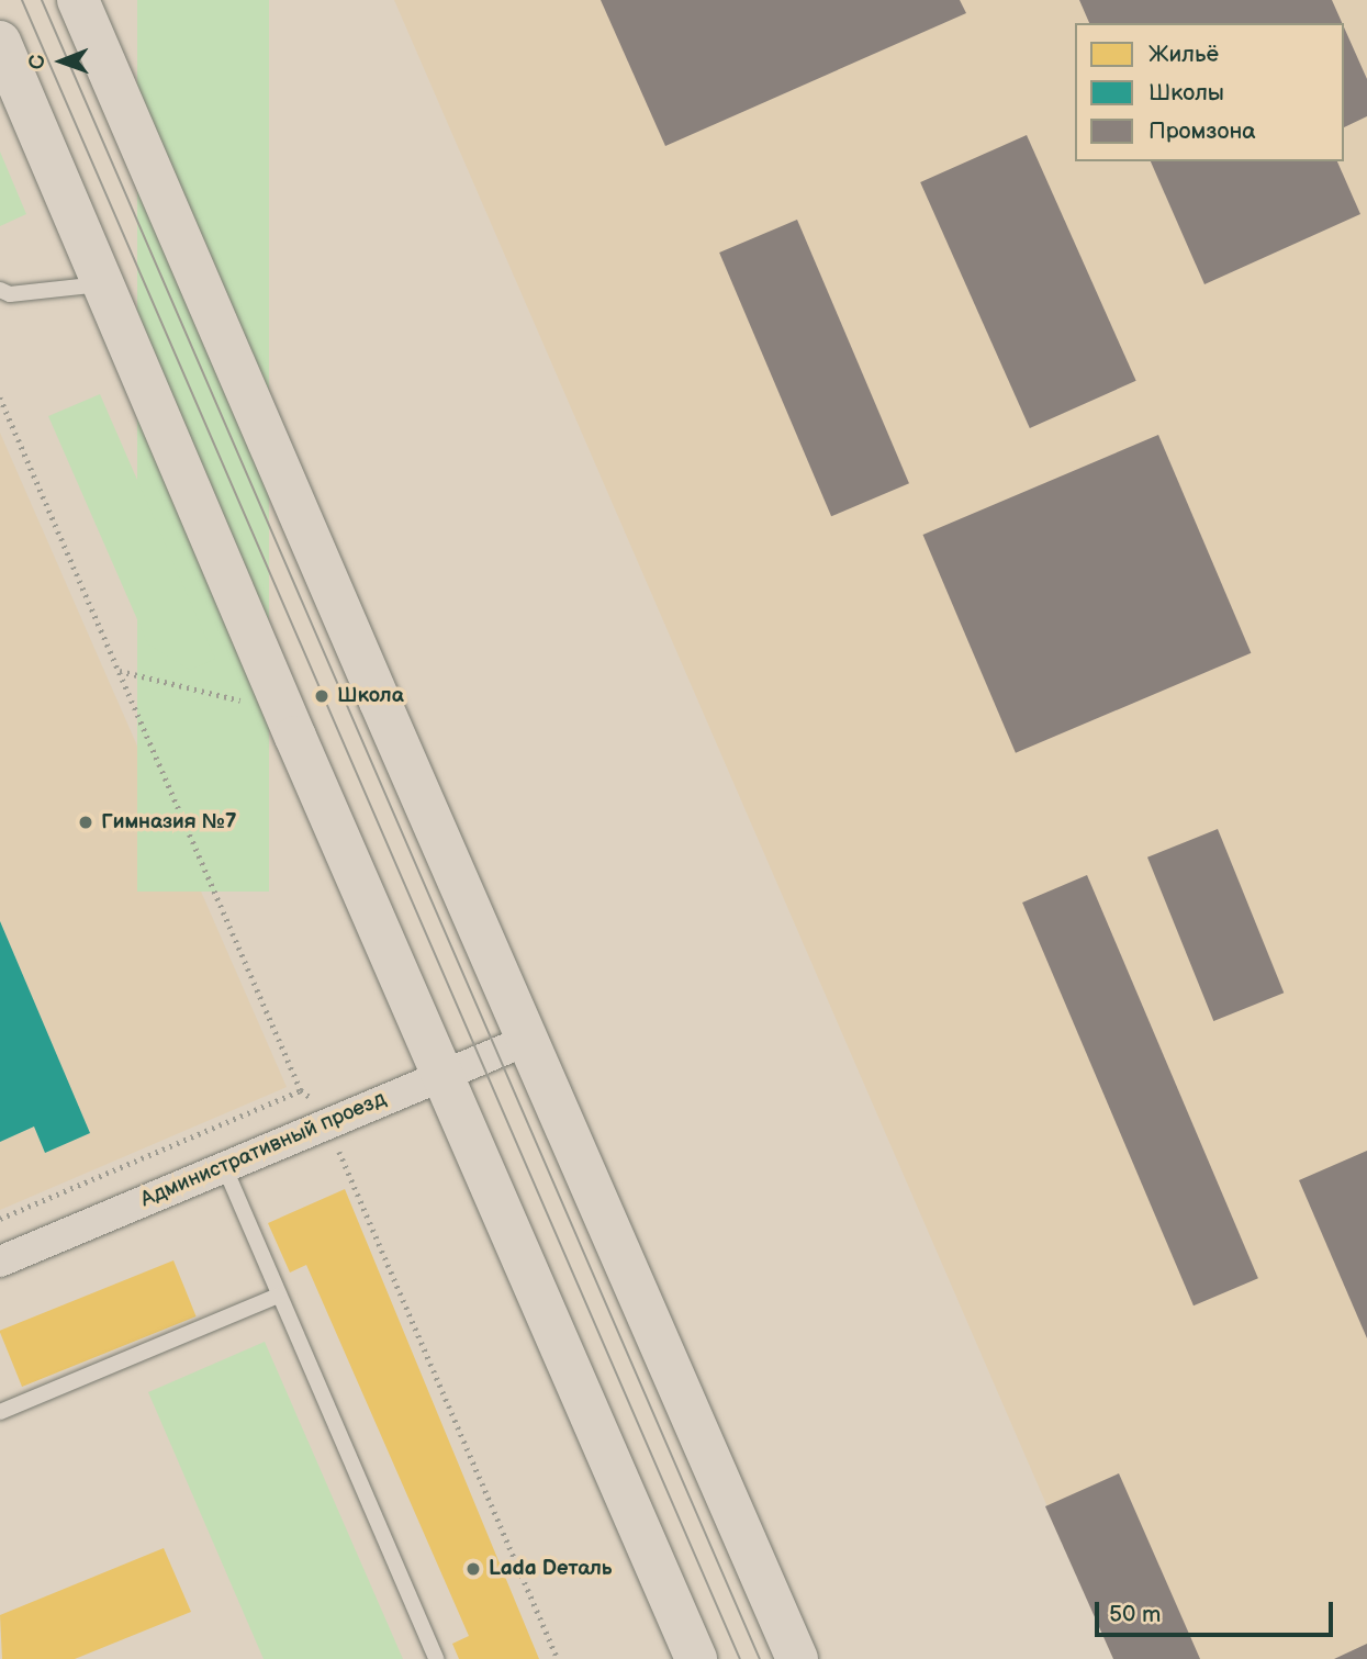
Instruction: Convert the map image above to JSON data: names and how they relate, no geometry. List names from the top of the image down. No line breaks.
{"streets":{"street":["Административный проезд"]},"places":["Школа","Гимназия №7","Lada Dеталь"],"legend":["Жильё","Школы","Промзона"],"scale_bar":"50 m","north":"left"}
